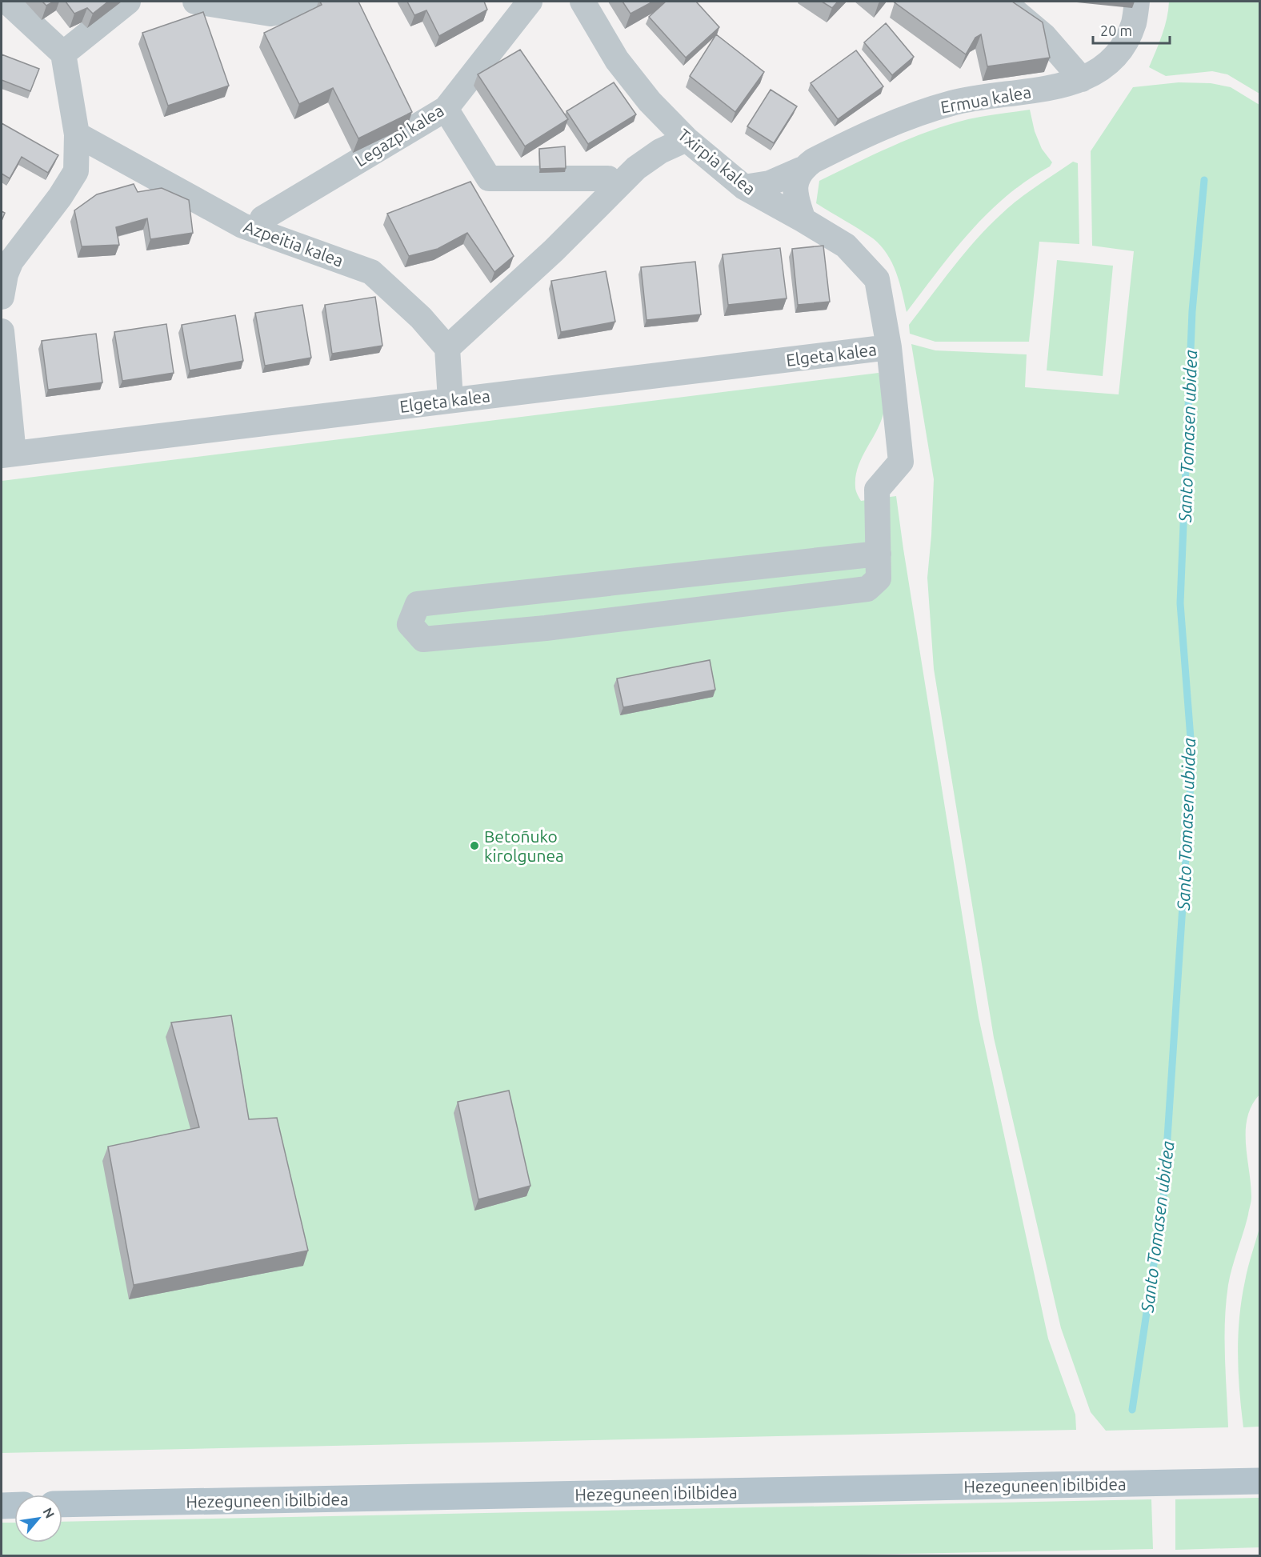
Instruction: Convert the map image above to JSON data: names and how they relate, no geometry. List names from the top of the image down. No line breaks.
{"streets":{"main road":["Hezeguneen ibilbidea"],"street":["Ermua kalea","Legazpi kalea","Txirpia kalea","Azpeitia kalea","Elgeta kalea"]},"crossings":[["Ermua kalea","Txirpia kalea"],["Txirpia kalea","Elgeta kalea"]],"water":["Santo Tomasen ubidea"],"places":["Betoñuko kirolgunea"],"scale_bar":"20 m","north":"top right"}
